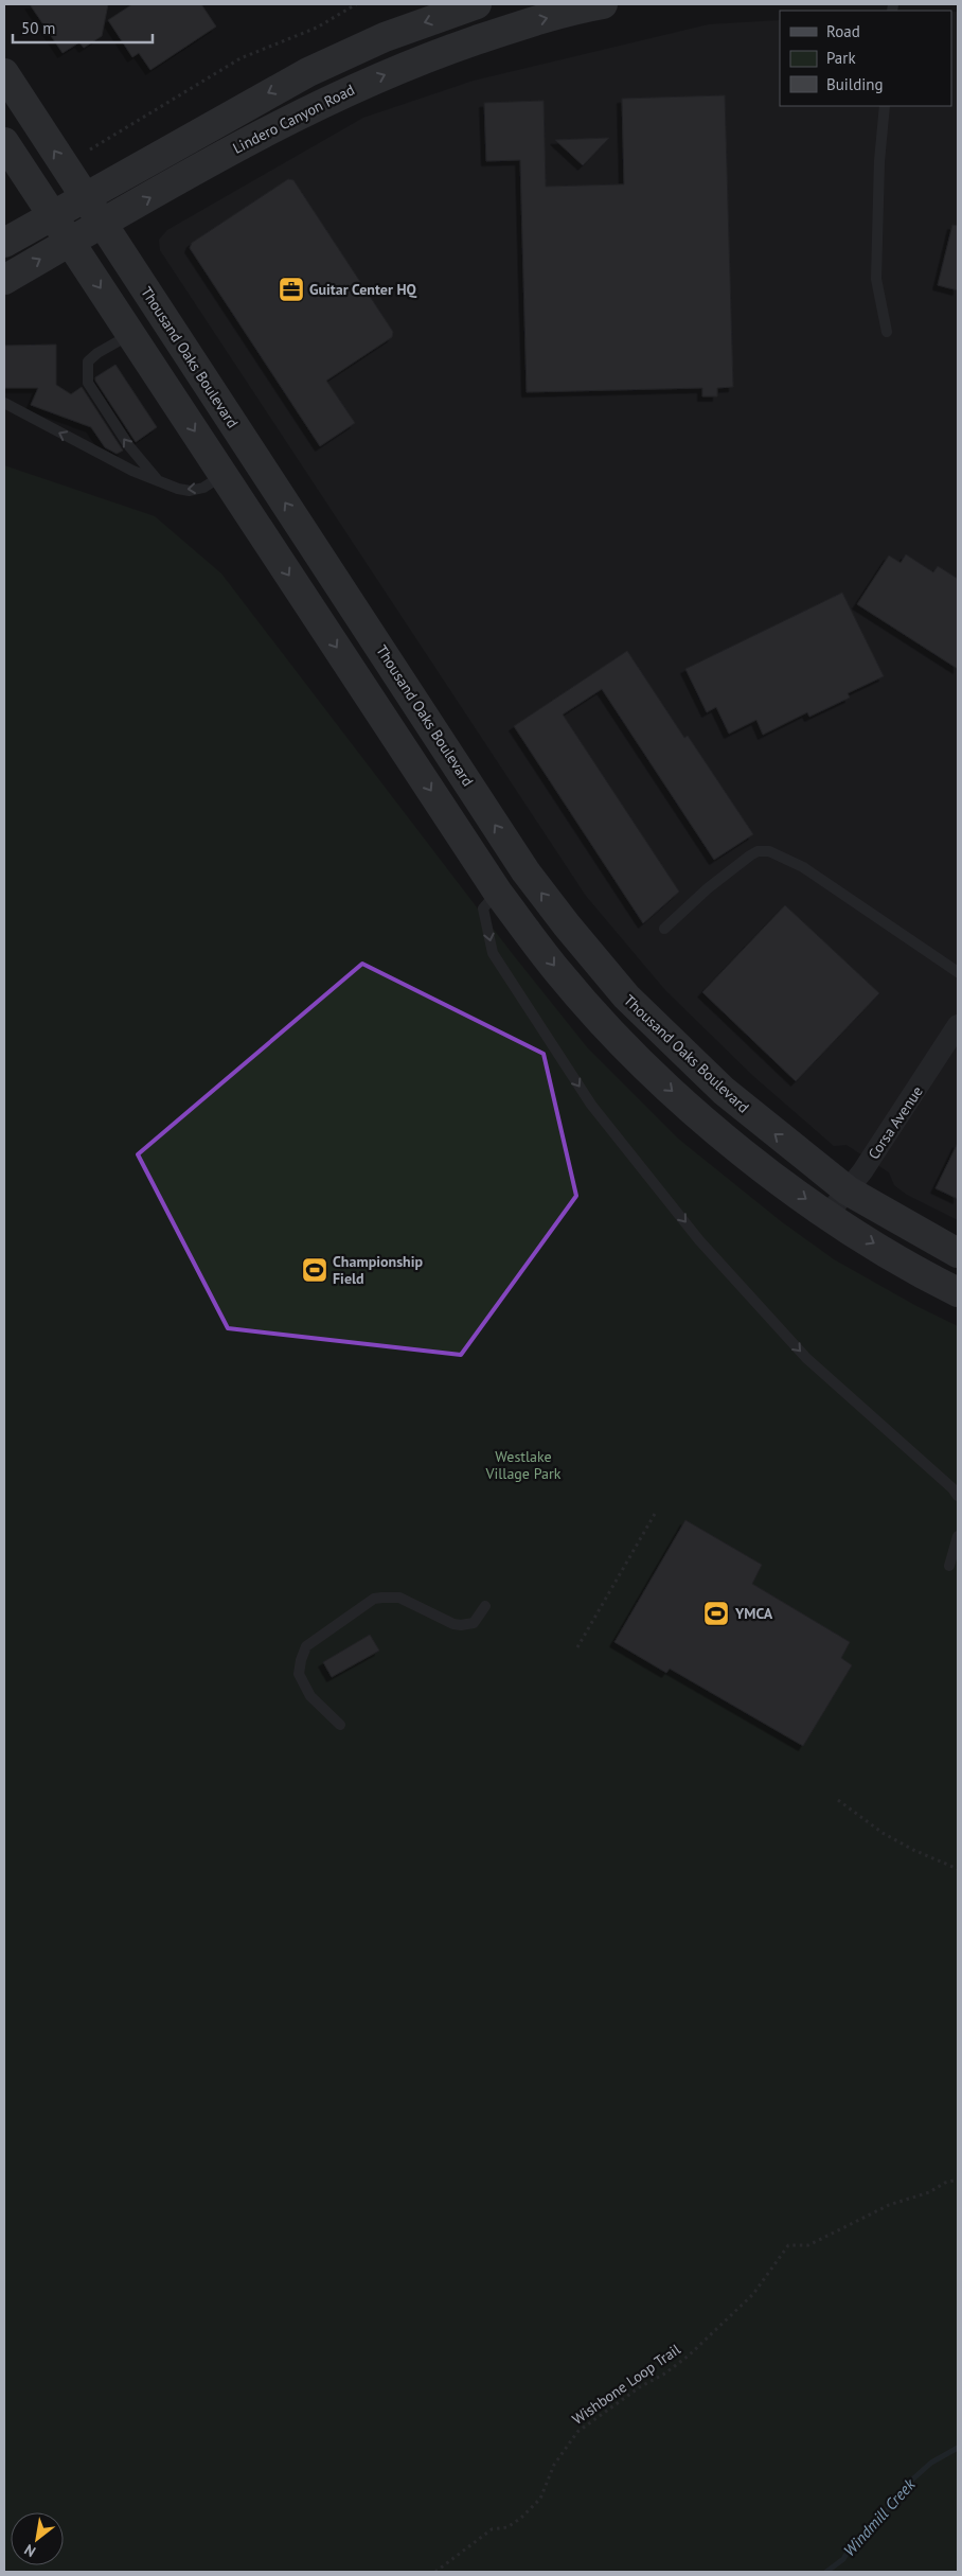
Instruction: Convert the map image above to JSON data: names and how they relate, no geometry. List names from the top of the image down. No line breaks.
{"streets":{"main road":["Lindero Canyon Road","Thousand Oaks Boulevard"],"street":["Corsa Avenue"],"path":["Wishbone Loop Trail"]},"crossings":[["Lindero Canyon Road","Thousand Oaks Boulevard"],["Thousand Oaks Boulevard","Corsa Avenue"]],"water":["Windmill Creek"],"parks":["Westlake Village Park"],"places":{"office":["Guitar Center HQ"],"sports":["Championship Field","YMCA"]},"legend":["Road","Park","Building"],"scale_bar":"50 m","north":"bottom left"}
